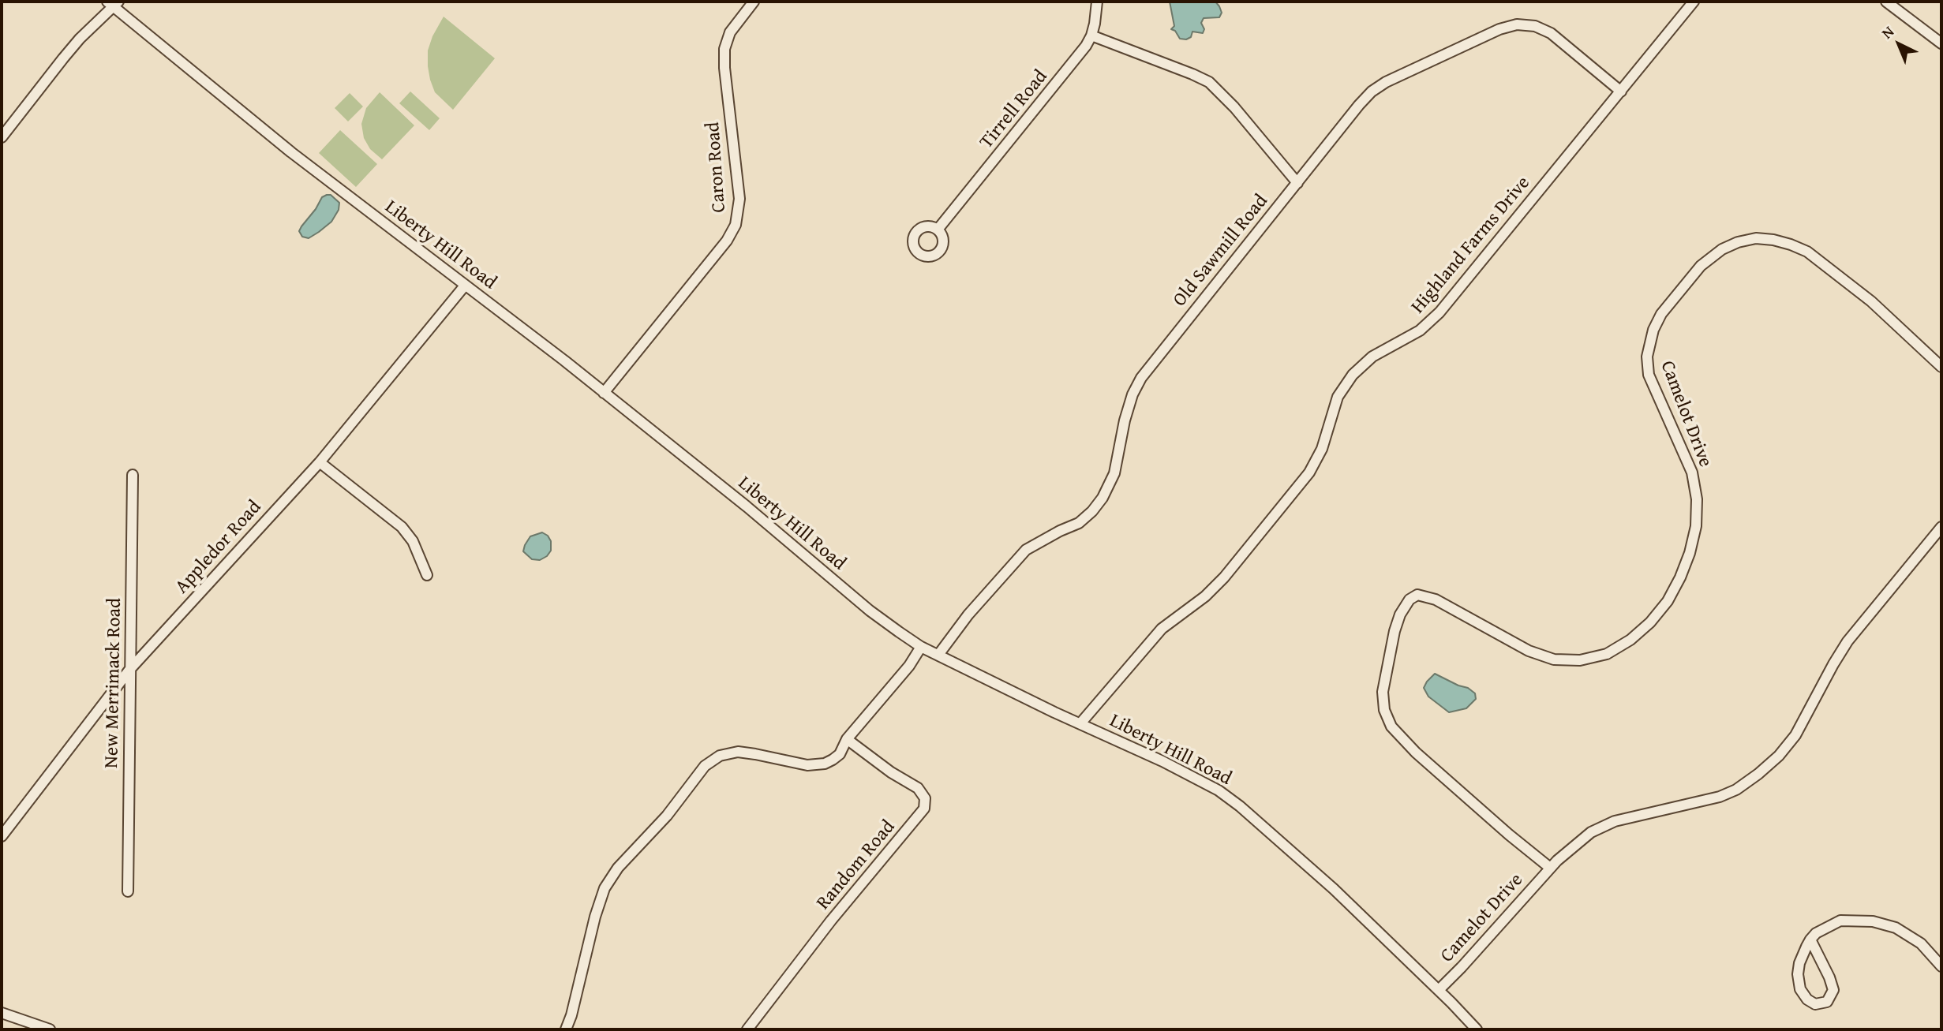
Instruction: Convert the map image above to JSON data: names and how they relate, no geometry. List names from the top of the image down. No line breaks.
{"streets":{"street":["Tirrell Road","Caron Road","Liberty Hill Road","Highland Farms Drive","Old Sawmill Road","Camelot Drive","Appledor Road","New Merrimack Road","Random Road"]},"crossings":[["Caron Road","Liberty Hill Road"],["Liberty Hill Road","Highland Farms Drive"],["Liberty Hill Road","Old Sawmill Road"],["Liberty Hill Road","Camelot Drive"],["Liberty Hill Road","Appledor Road"],["Highland Farms Drive","Old Sawmill Road"],["Appledor Road","New Merrimack Road"]],"north":"top left"}
